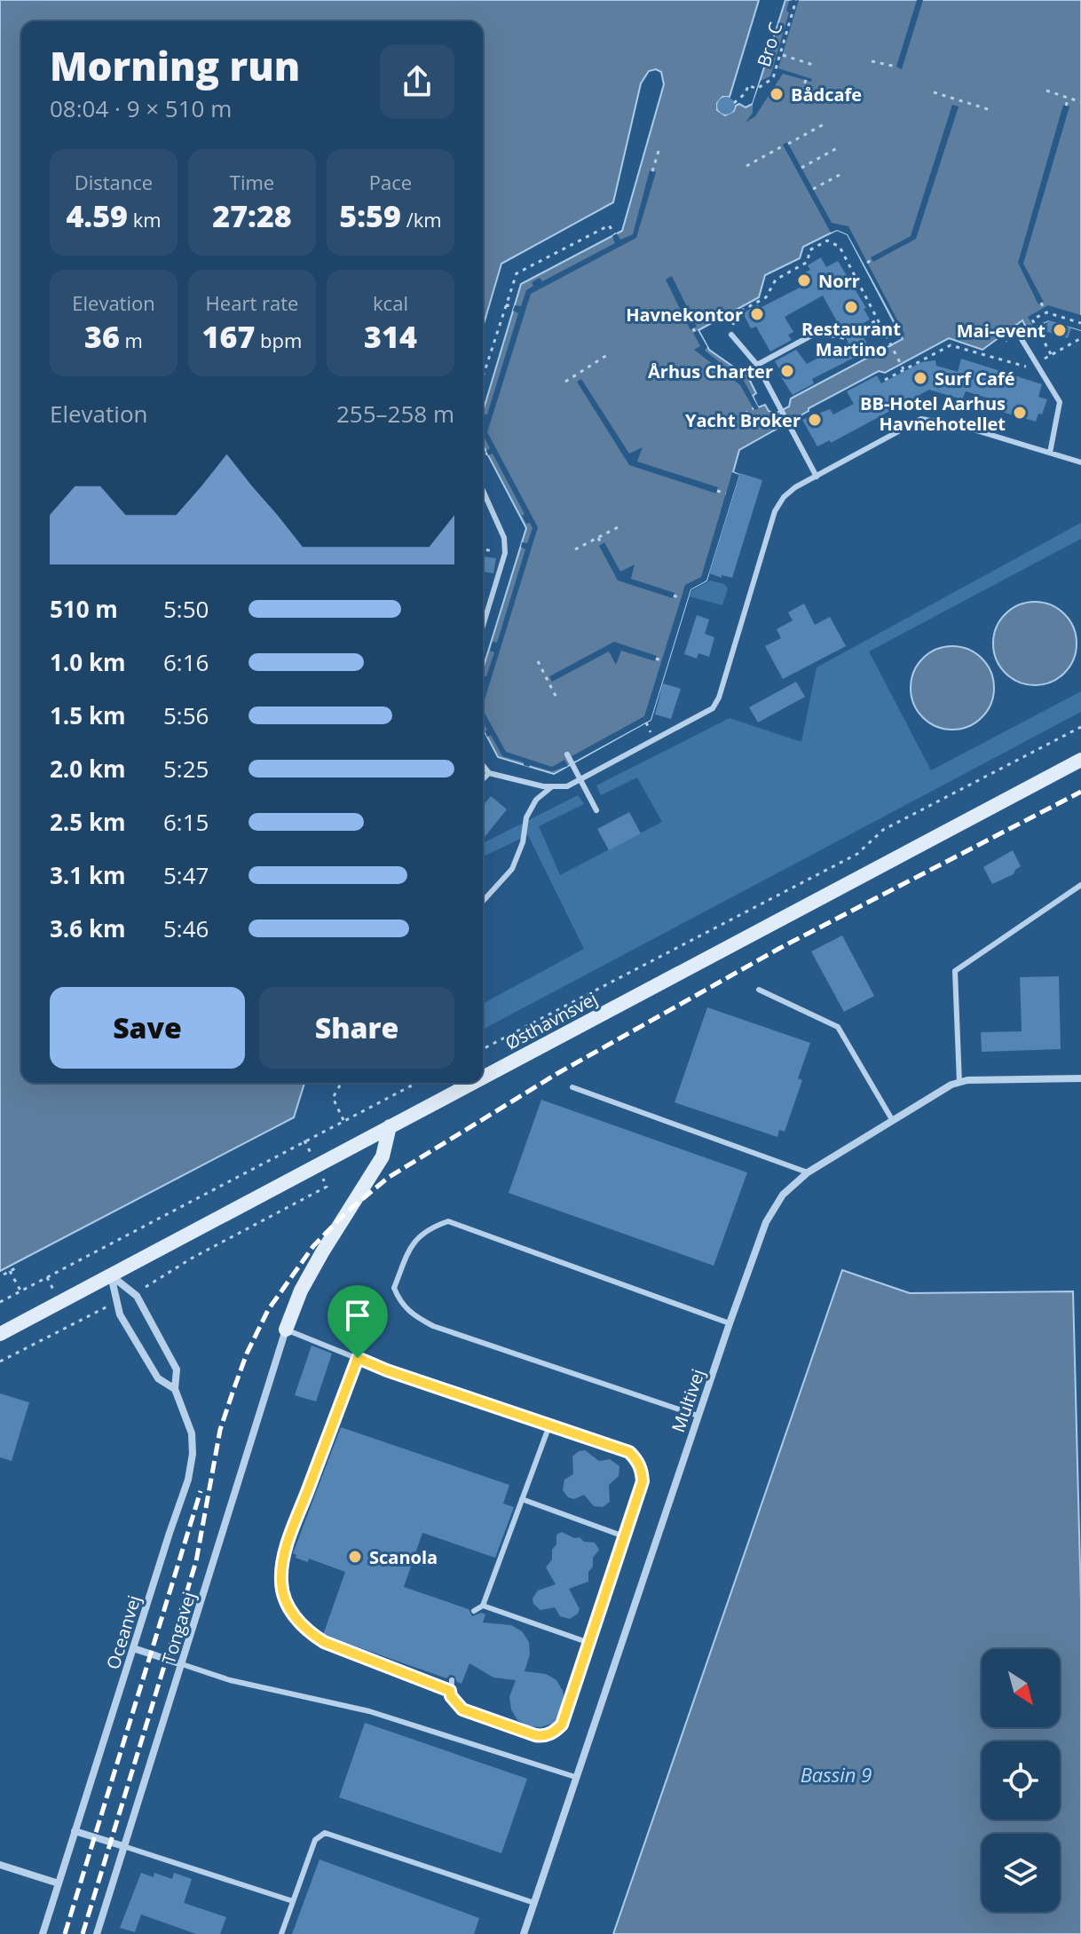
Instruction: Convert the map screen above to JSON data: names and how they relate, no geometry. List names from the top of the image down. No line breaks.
{"streets":{"street":["Østhavnsvej","Multivej","Tongavej","Oceanvej"],"path":["Bro C"]},"crossings":[["Østhavnsvej","Oceanvej"]],"water":["Bassin 9"],"places":["Bådcafe","Norr","Restaurant Martino","Havnekontor","Mai-event","Århus Charter","Surf Café","BB-Hotel Aarhus Havnehotellet","Yacht Broker","Scanola"],"north":"bottom right","page":{"heading":["Morning run","08:04 · 9 × 510 m"],"stats":[["Distance","4.59 km"],["Time","27:28"],["Pace","5:59 /km"],["Elevation","36 m"],["Heart rate","167 bpm"],["kcal","314"]],"chart":["Elevation","255–258 m"],"list":[{"name":"510 m","note":"5:50"},{"name":"1.0 km","note":"6:16"},{"name":"1.5 km","note":"5:56"},{"name":"2.0 km","note":"5:25"},{"name":"2.5 km","note":"6:15"},{"name":"3.1 km","note":"5:47"},{"name":"3.6 km","note":"5:46"}],"buttons":["Save","Share"]}}
